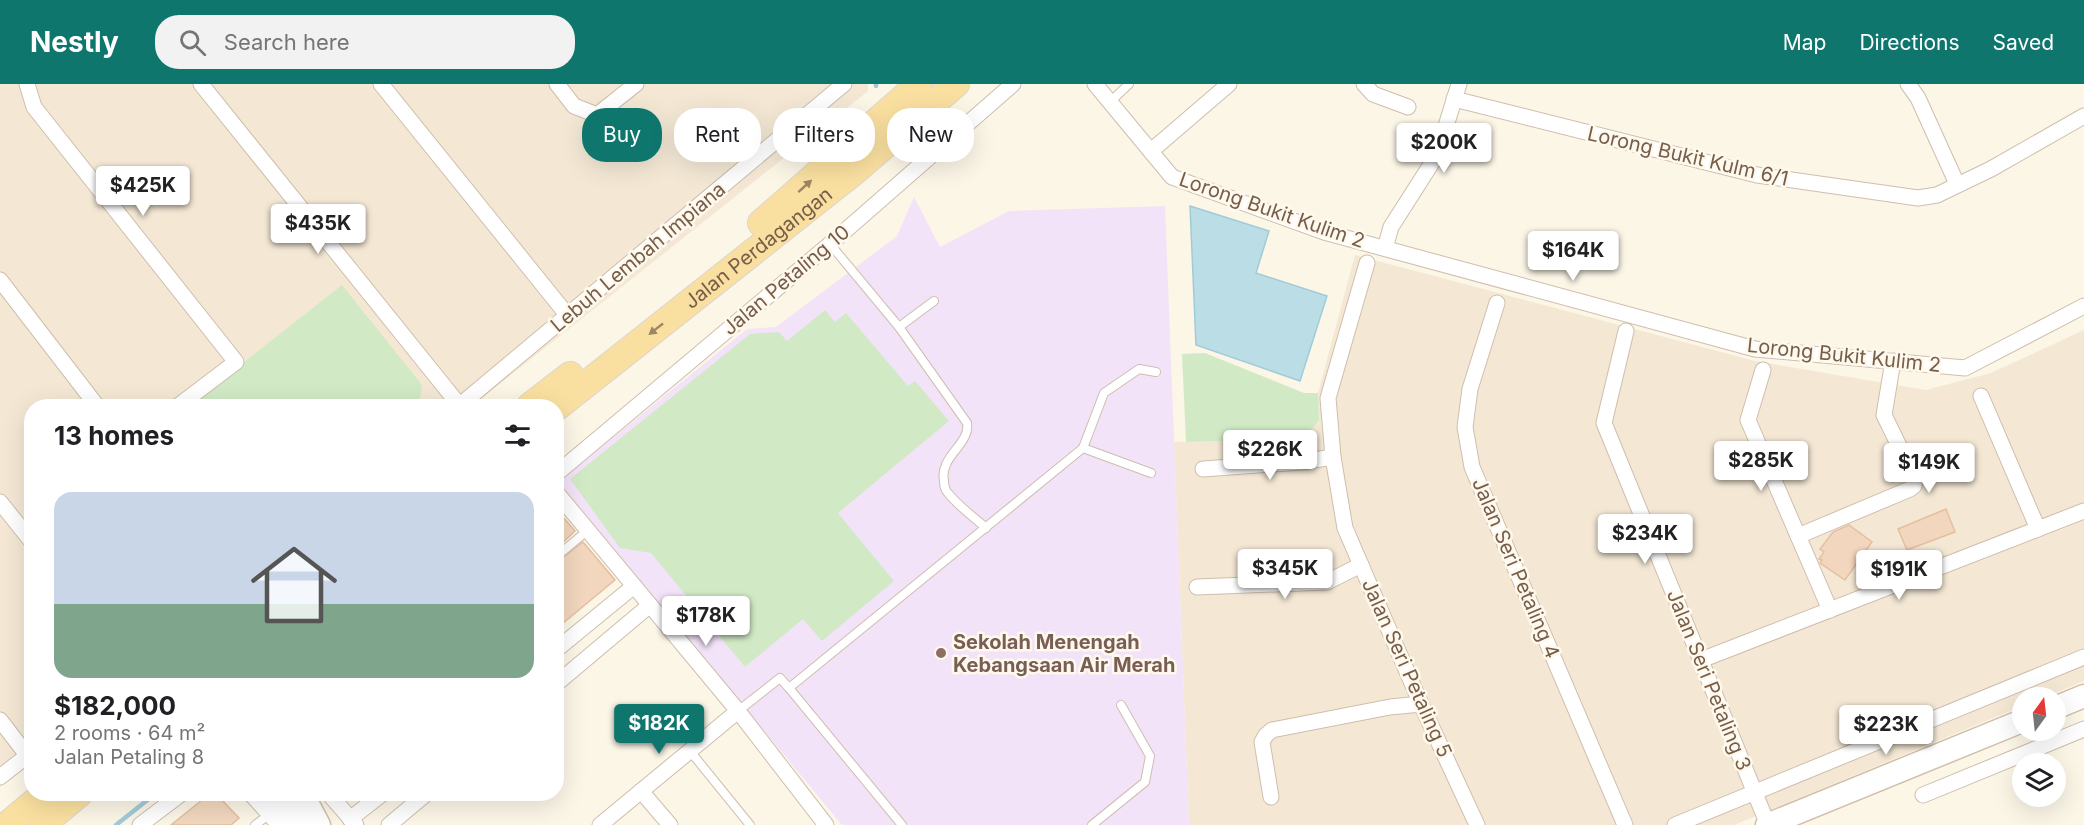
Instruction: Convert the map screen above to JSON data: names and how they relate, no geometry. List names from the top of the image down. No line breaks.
{"streets":{"main road":["Jalan Perdagangan"],"street":["Lorong Bukit Kulm 6/1","Lorong Bukit Kulim 2","Lebuh Lembah Impiana","Jalan Petaling 10","Jalan Seri Petaling 4","Jalan Seri Petaling 5","Jalan Seri Petaling 3"]},"crossings":[["Lorong Bukit Kulm 6/1","Lorong Bukit Kulim 2"]],"places":["Sekolah Menengah Kebangsaan Air Merah"],"north":"top","page":{"header":"Nestly","search":"Search here","nav":["Map","Directions","Saved"],"chip":["Buy","Rent","Filters","New"],"price":["$200K","$425K","$435K","$164K","$226K","$285K","$149K","$234K","$345K","$191K","$178K","$182K","$223K"],"heading":"13 homes","list":[{"name":"$182,000","note":"2 rooms · 64 m² · Jalan Petaling 8"}]}}
